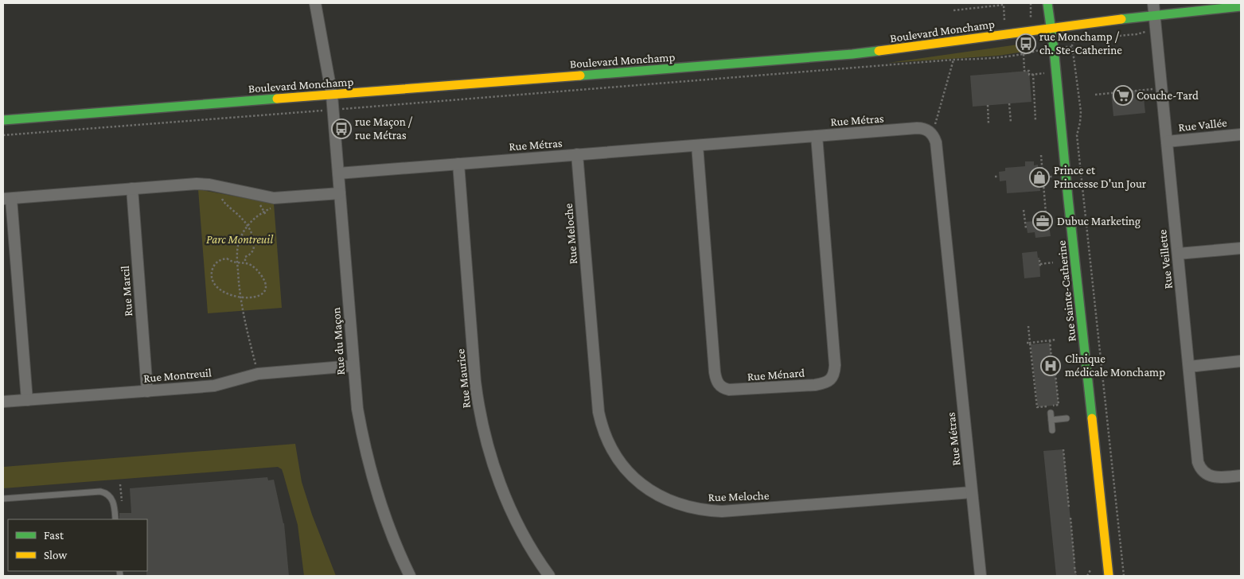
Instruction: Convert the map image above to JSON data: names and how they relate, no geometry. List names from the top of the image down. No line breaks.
{"streets":{"street":["Boulevard Monchamp","Rue Métras","Rue Vallée","Rue Meloche","Rue Veillette","Rue Marcil","Rue Sainte-Catherine","Rue du Maçon","Rue Ménard","Rue Montreuil","Rue Maurice"]},"crossings":[["Boulevard Monchamp","Rue Veillette"],["Boulevard Monchamp","Rue Sainte-Catherine"],["Boulevard Monchamp","Rue du Maçon"],["Rue Métras","Rue Meloche"],["Rue Métras","Rue du Maçon"],["Rue Métras","Rue Ménard"],["Rue Métras","Rue Maurice"],["Rue Vallée","Rue Veillette"],["Rue Marcil","Rue Montreuil"],["Rue du Maçon","Rue Montreuil"]],"parks":["Parc Montreuil"],"places":{"bus stop":["rue Monchamp / ch. Ste-Catherine","rue Maçon / rue Métras"],"supermarket":["Couche-Tard"],"shop":["Prince et Princesse D'un Jour"],"office":["Dubuc Marketing"],"hospital":["Clinique médicale Monchamp"]},"legend":["Fast","Slow"]}
